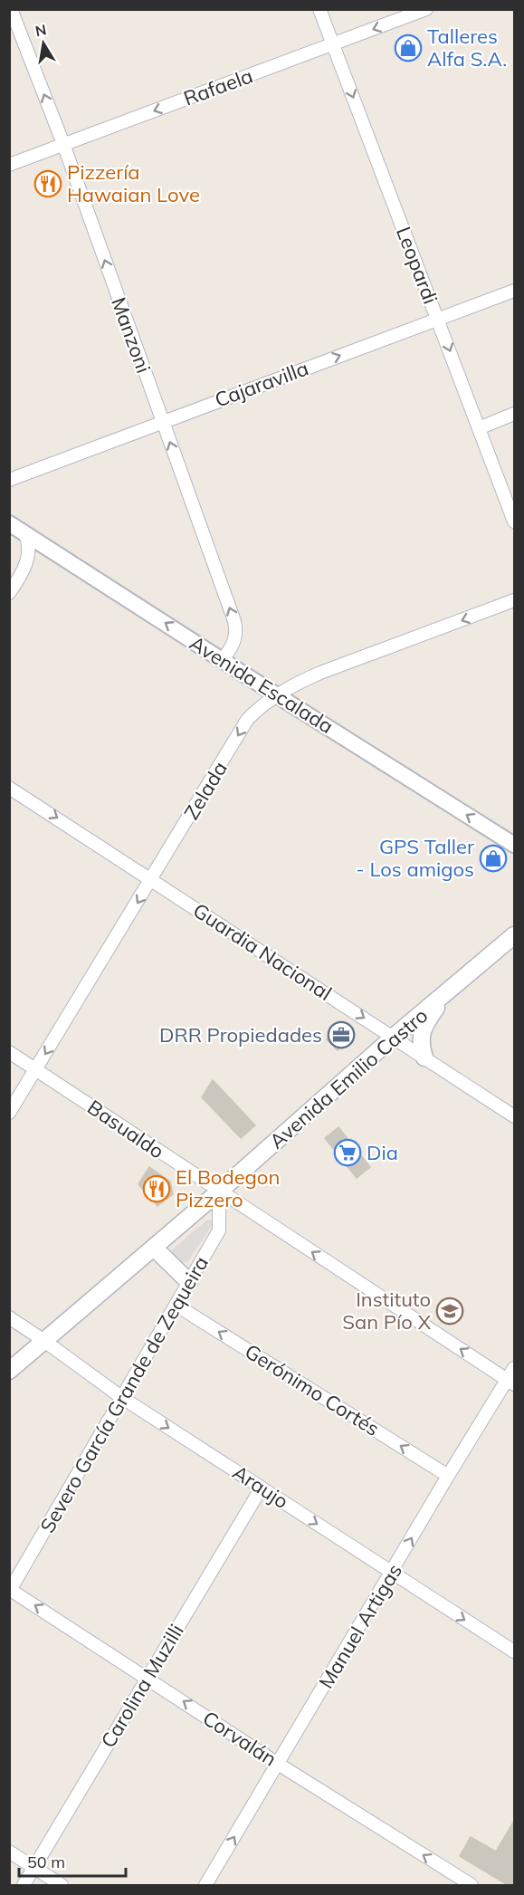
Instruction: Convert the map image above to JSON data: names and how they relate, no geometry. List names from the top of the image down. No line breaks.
{"streets":{"main road":["Avenida Emilio Castro"],"street":["Rafaela","Leopardi","Manzoni","Cajaravilla","Avenida Escalada","Zelada","Guardia Nacional","Basualdo","Gerónimo Cortés","Severo García Grande de Zequeira","Araujo","Manuel Artigas","Carolina Muzilli","Corvalán"]},"crossings":[["Rafaela","Leopardi"],["Rafaela","Manzoni"],["Leopardi","Cajaravilla"],["Manzoni","Cajaravilla"],["Manzoni","Avenida Escalada"],["Avenida Escalada","Zelada"],["Zelada","Guardia Nacional"],["Zelada","Basualdo"],["Guardia Nacional","Avenida Emilio Castro"],["Avenida Emilio Castro","Basualdo"],["Avenida Emilio Castro","Severo García Grande de Zequeira"],["Avenida Emilio Castro","Araujo"],["Basualdo","Severo García Grande de Zequeira"],["Basualdo","Manuel Artigas"],["Gerónimo Cortés","Severo García Grande de Zequeira"],["Gerónimo Cortés","Manuel Artigas"],["Severo García Grande de Zequeira","Araujo"],["Severo García Grande de Zequeira","Corvalán"],["Araujo","Manuel Artigas"],["Araujo","Carolina Muzilli"],["Manuel Artigas","Corvalán"],["Carolina Muzilli","Corvalán"]],"one_way":["Rafaela","Leopardi","Manzoni","Cajaravilla","Avenida Escalada","Zelada","Guardia Nacional","Basualdo","Gerónimo Cortés","Araujo","Manuel Artigas","Corvalán"],"places":{"shop":["Talleres Alfa S.A.","GPS Taller - Los amigos"],"restaurant":["Pizzería Hawaian Love","El Bodegon Pizzero"],"office":["DRR Propiedades"],"supermarket":["Dia"],"school or university":["Instituto San Pío X"]},"scale_bar":"50 m","north":"top"}
